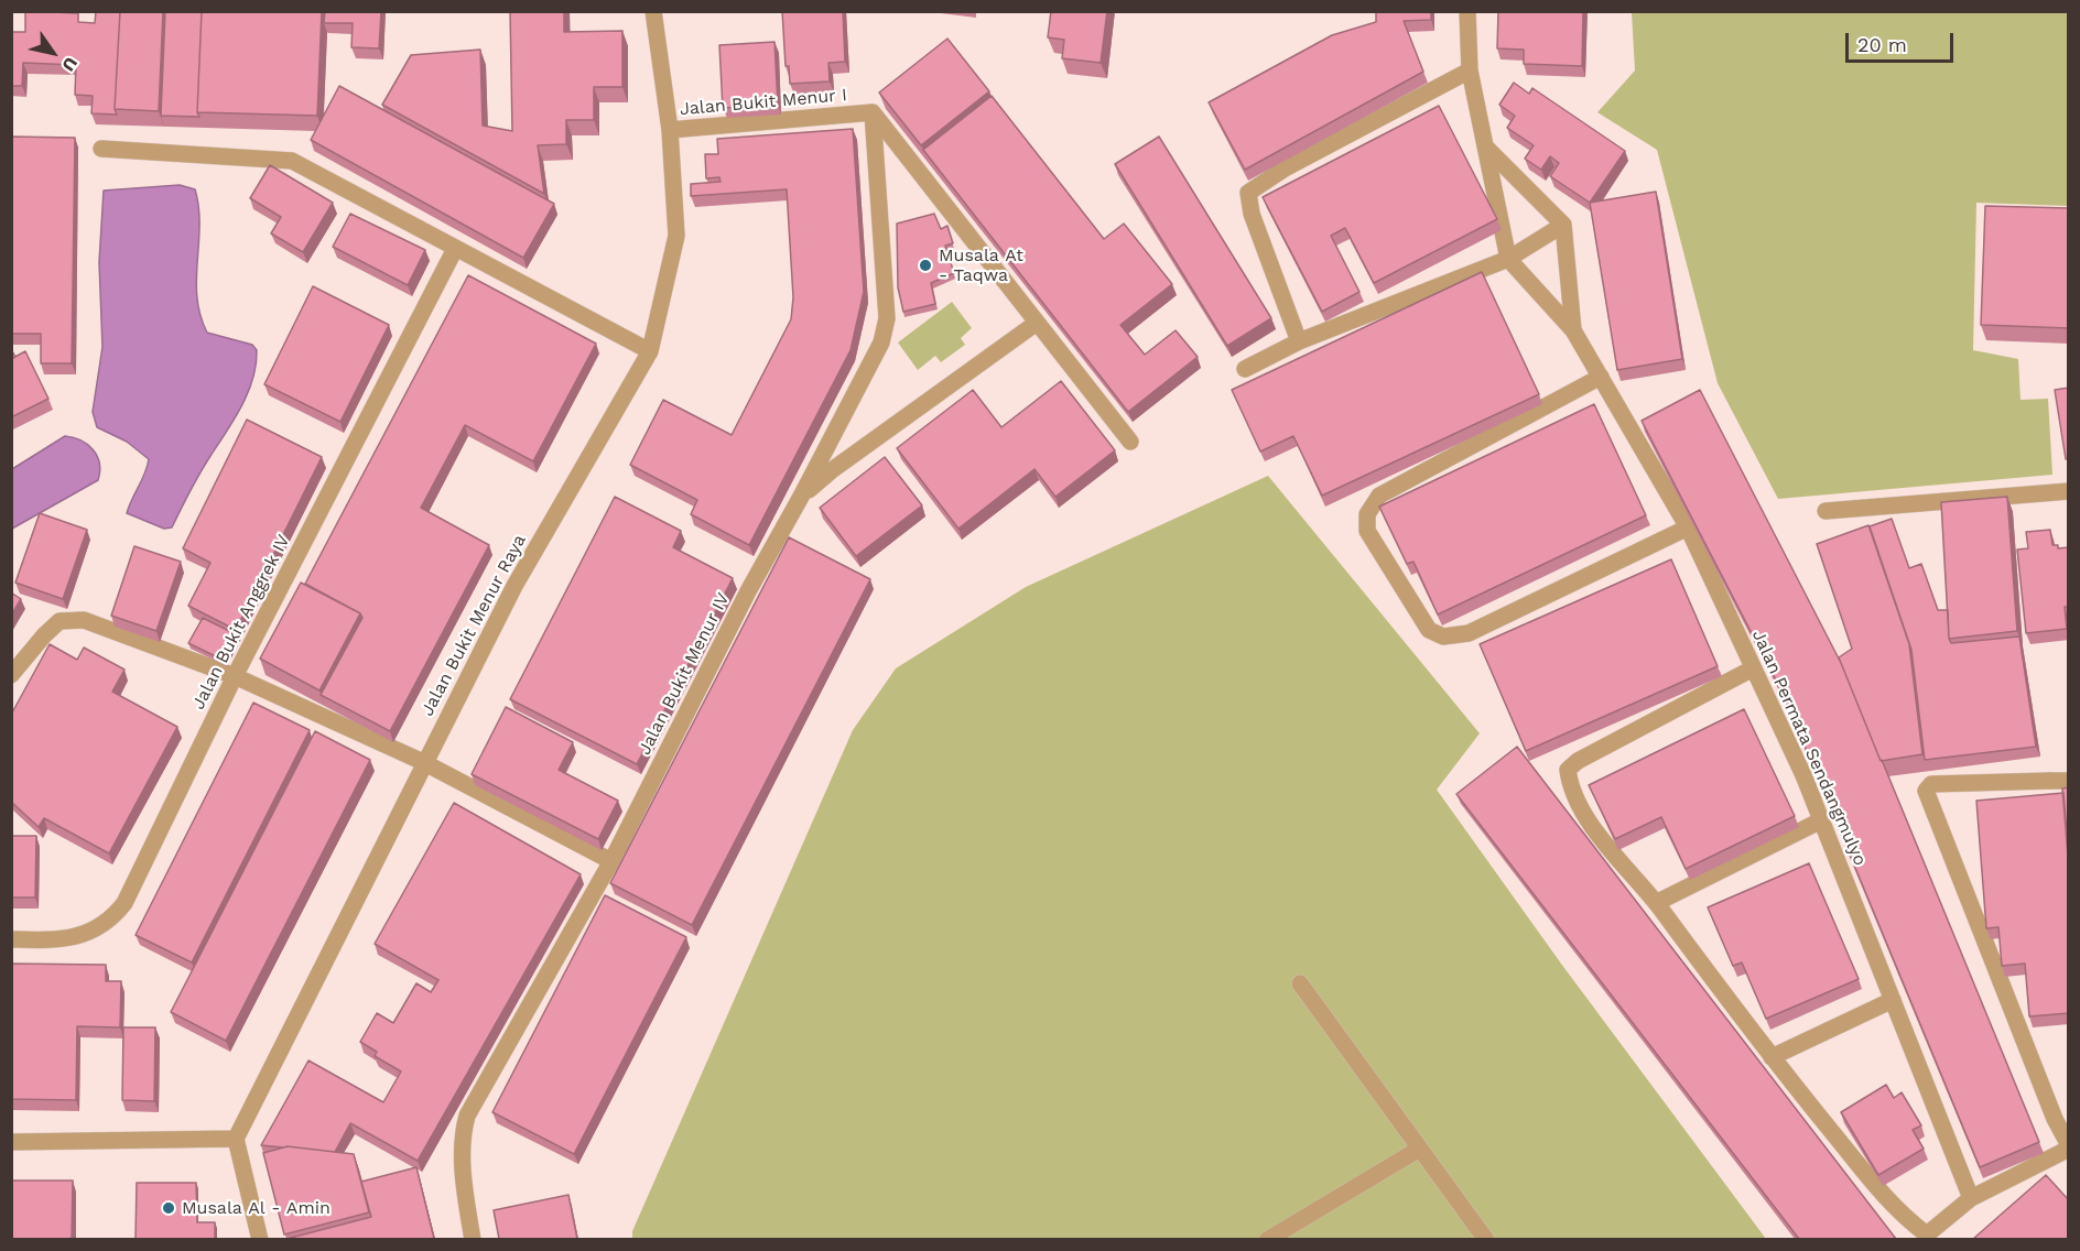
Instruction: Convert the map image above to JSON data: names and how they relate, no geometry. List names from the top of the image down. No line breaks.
{"streets":{"street":["Jalan Bukit Menur I","Jalan Bukit Anggrek IV","Jalan Bukit Menur Raya","Jalan Bukit Menur IV","Jalan Permata Sendangmulyo"]},"crossings":[["Jalan Bukit Menur I","Jalan Bukit Menur Raya"],["Jalan Bukit Menur I","Jalan Bukit Menur IV"]],"places":["Musala At - Taqwa","Musala Al - Amin"],"scale_bar":"20 m","north":"bottom right"}
